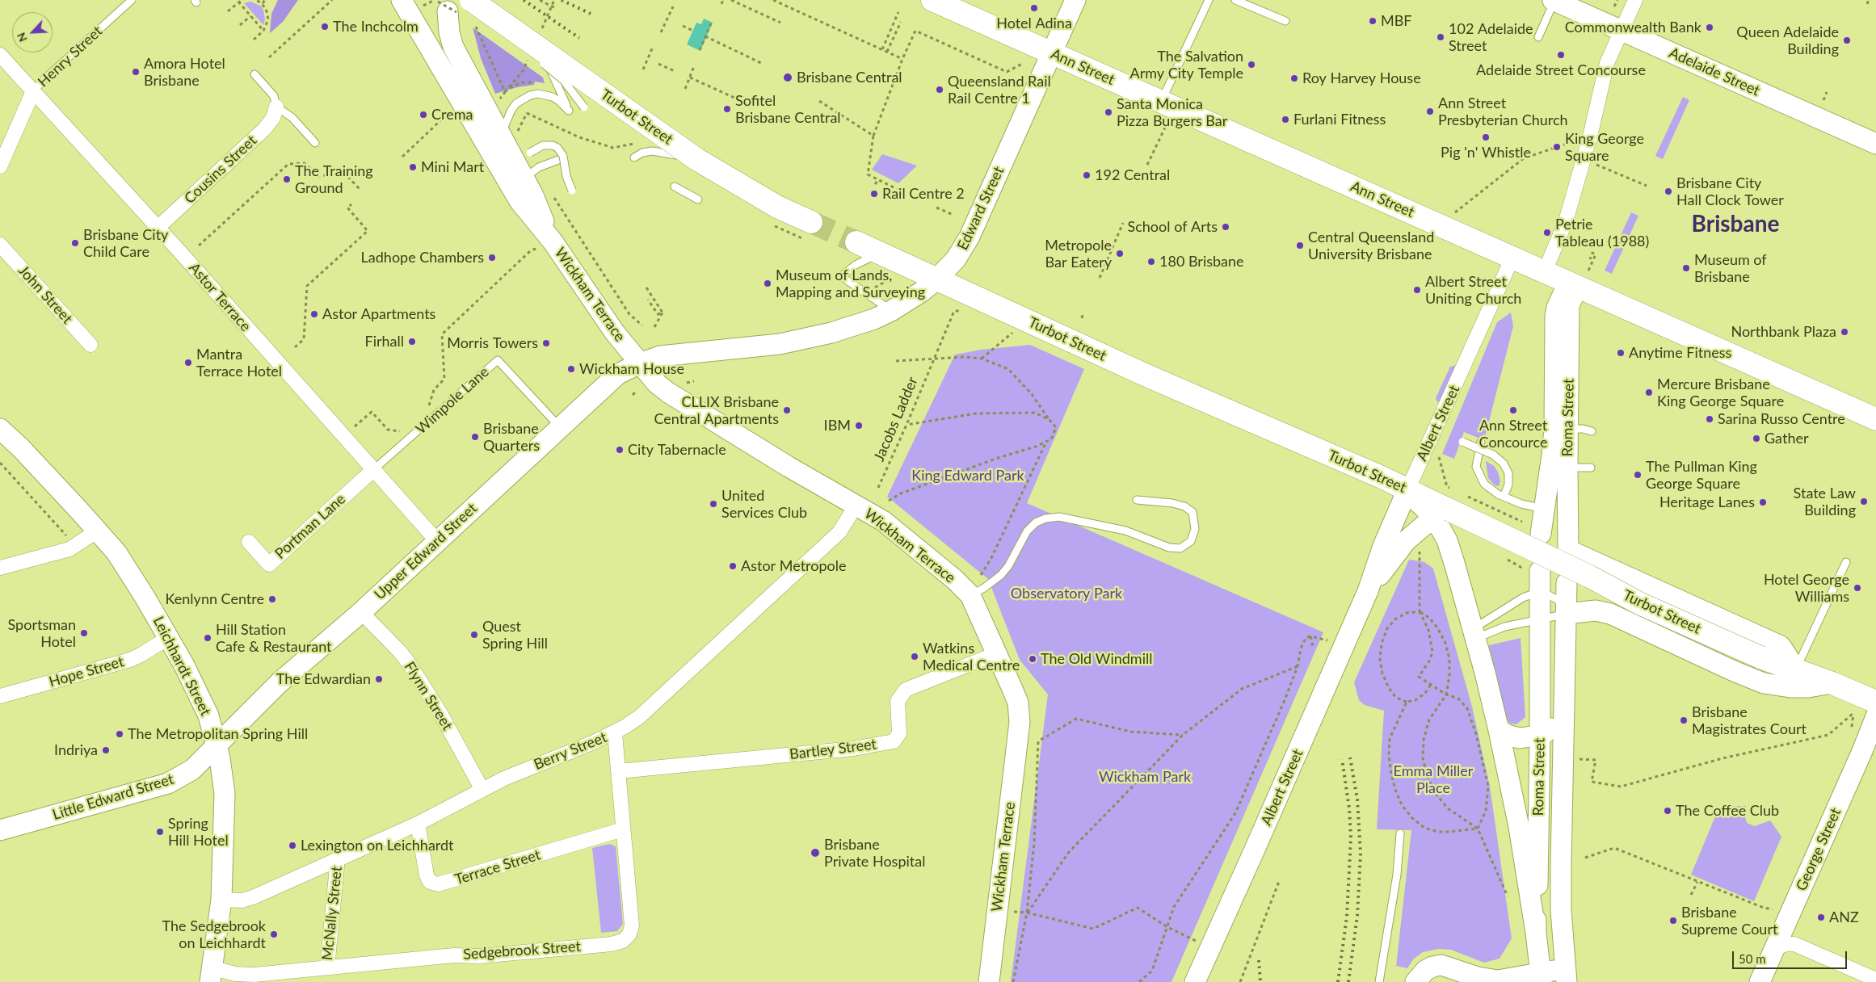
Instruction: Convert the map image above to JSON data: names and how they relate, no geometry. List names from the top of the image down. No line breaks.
{"streets":{"main road":["Ann Street","Adelaide Street","Turbot Street","Edward Street","Wickham Terrace","Roma Street","Albert Street","Upper Edward Street","Leichhardt Street","Little Edward Street","George Street"],"street":["Henry Street","Cousins Street","John Street","Astor Terrace","Portman Lane","Hope Street","Flynn Street","Bartley Street","Berry Street","Terrace Street","McNally Street","Sedgebrook Street"],"lane":["Wimpole Lane"],"path":["Jacobs Ladder"]},"crossings":[["Henry Street","Astor Terrace"],["Ann Street","Edward Street"],["Ann Street","Roma Street"],["Ann Street","Albert Street"],["Turbot Street","Edward Street"],["Turbot Street","Roma Street"],["Turbot Street","Albert Street"],["Cousins Street","Astor Terrace"],["Edward Street","Wickham Terrace"],["Edward Street","Upper Edward Street"],["Wickham Terrace","Upper Edward Street"],["Wickham Terrace","Bartley Street"],["Wickham Terrace","Berry Street"],["Astor Terrace","Wimpole Lane"],["Astor Terrace","Portman Lane"],["Astor Terrace","Upper Edward Street"],["Wimpole Lane","Portman Lane"],["Wimpole Lane","Upper Edward Street"],["Upper Edward Street","Leichhardt Street"],["Upper Edward Street","Flynn Street"],["Upper Edward Street","Little Edward Street"],["Leichhardt Street","Hope Street"],["Leichhardt Street","Berry Street"],["Leichhardt Street","Little Edward Street"],["Leichhardt Street","Sedgebrook Street"],["Flynn Street","Berry Street"],["Bartley Street","Sedgebrook Street"],["Berry Street","Terrace Street"],["Berry Street","McNally Street"],["Berry Street","Sedgebrook Street"],["Terrace Street","Sedgebrook Street"],["McNally Street","Sedgebrook Street"]],"districts":["Brisbane"],"parks":["King Edward Park","Observatory Park","Emma Miller Place","Wickham Park"],"places":["Hotel Adina","MBF","The Inchcolm","Commonwealth Bank","102 Adelaide Street","Queen Adelaide Building","Adelaide Street Concourse","The Salvation Army City Temple","Amora Hotel Brisbane","Brisbane Central","Roy Harvey House","Queensland Rail Rail Centre 1","Sofitel Brisbane Central","Ann Street Presbyterian Church","Santa Monica Pizza Burgers Bar","Crema","Furlani Fitness","Pig 'n' Whistle","King George Square","Mini Mart","192 Central","The Training Ground","Brisbane City Hall Clock Tower","Rail Centre 2","School of Arts","Petrie Tableau (1988)","Brisbane City Child Care","Central Queensland University Brisbane","Metropole Bar Eatery","Ladhope Chambers","180 Brisbane","Museum of Brisbane","Museum of Lands, Mapping and Surveying","Albert Street Uniting Church","Astor Apartments","Northbank Plaza","Firhall","Morris Towers","Anytime Fitness","Mantra Terrace Hotel","Wickham House","Mercure Brisbane King George Square","CLLIX Brisbane Central Apartments","Ann Street Concource","Sarina Russo Centre","IBM","Brisbane Quarters","Gather","City Tabernacle","The Pullman King George Square","State Law Building","Heritage Lanes","United Services Club","Astor Metropole","Hotel George Williams","Kenlynn Centre","Sportsman Hotel","Quest Spring Hill","Hill Station Cafe & Restaurant","Watkins Medical Centre","The Old Windmill","The Edwardian","Brisbane Magistrates Court","The Metropolitan Spring Hill","Indriya","The Coffee Club","Spring Hill Hotel","Lexington on Leichhardt","Brisbane Private Hospital","ANZ","Brisbane Supreme Court","The Sedgebrook on Leichhardt"],"scale_bar":"50 m","north":"bottom left"}
